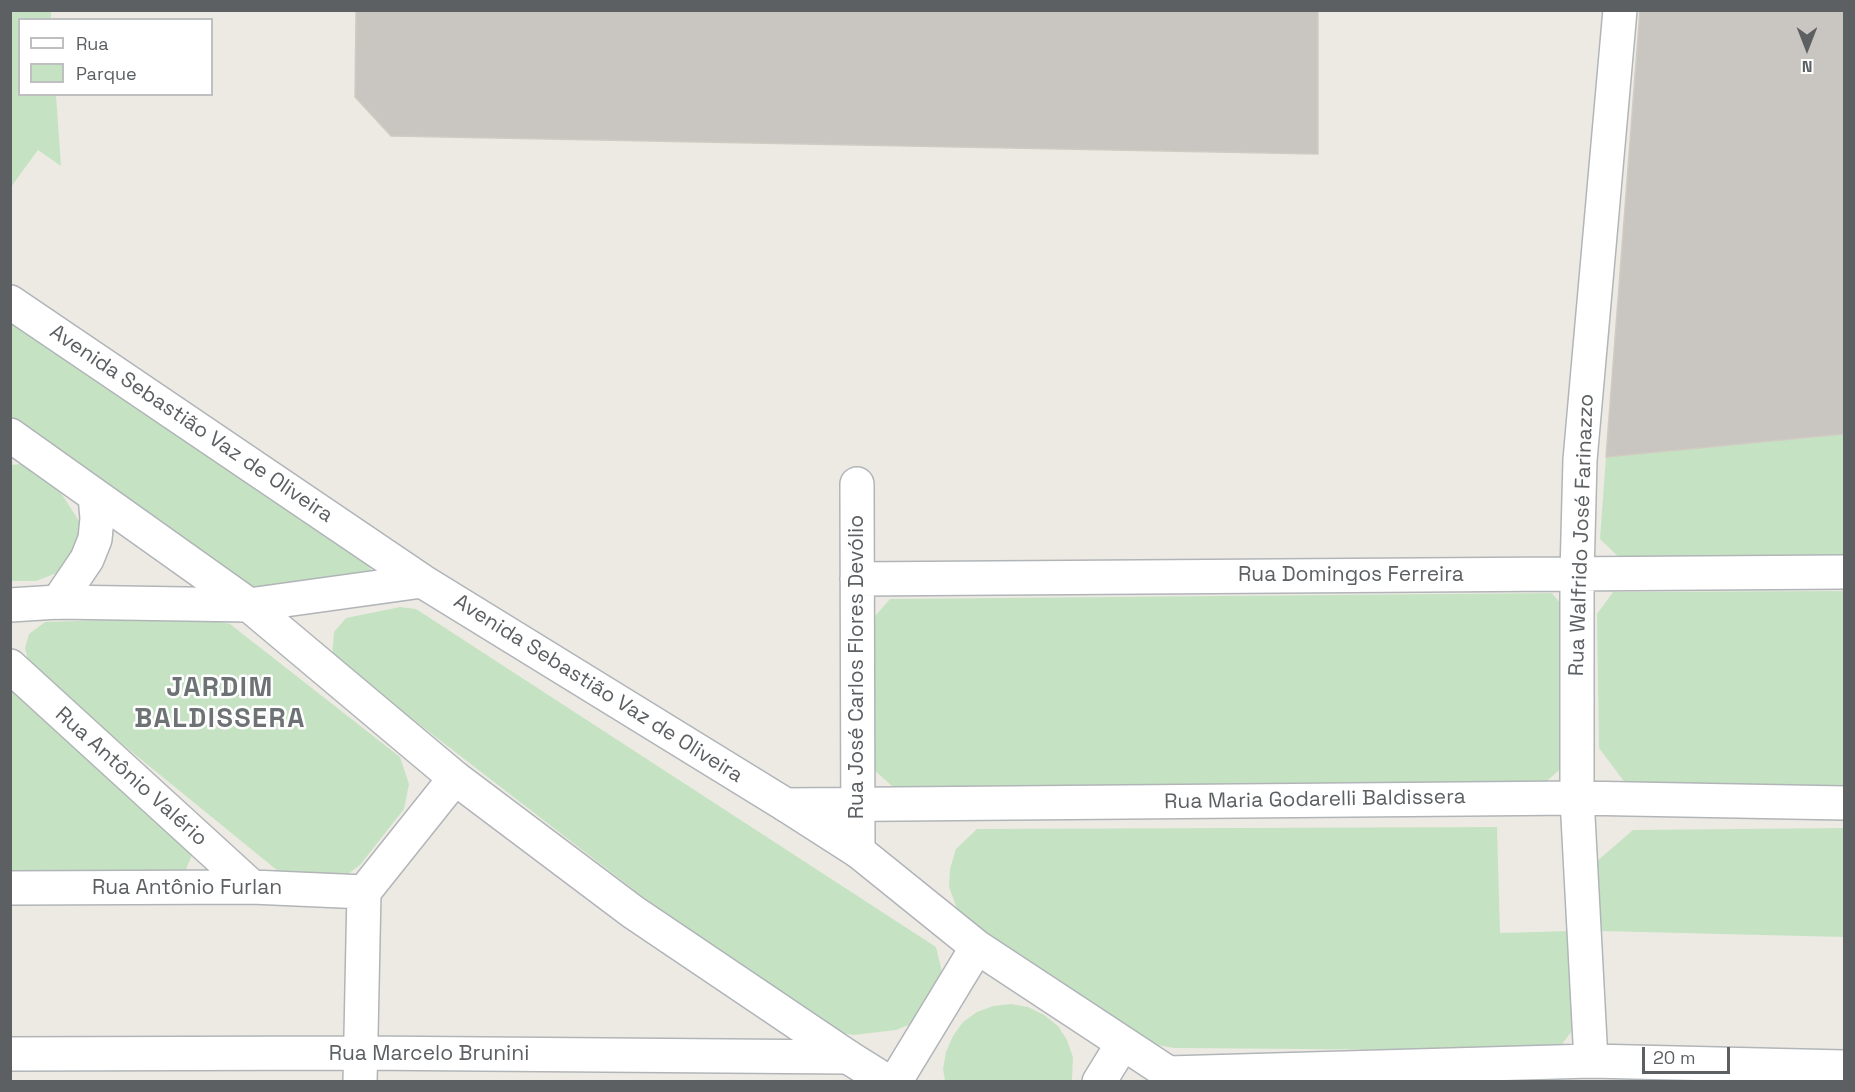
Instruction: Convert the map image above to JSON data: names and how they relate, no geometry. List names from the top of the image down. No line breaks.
{"streets":{"street":["Avenida Sebastião Vaz de Oliveira","Rua Walfrido José Farinazzo","Rua Domingos Ferreira","Rua José Carlos Flores Devólio","Rua Antônio Valério","Rua Maria Godarelli Baldissera","Rua Antônio Furlan","Rua Marcelo Brunini"]},"crossings":[["Avenida Sebastião Vaz de Oliveira","Rua José Carlos Flores Devólio"],["Avenida Sebastião Vaz de Oliveira","Rua Maria Godarelli Baldissera"],["Rua Walfrido José Farinazzo","Rua Domingos Ferreira"],["Rua Walfrido José Farinazzo","Rua Maria Godarelli Baldissera"],["Rua Domingos Ferreira","Rua José Carlos Flores Devólio"],["Rua José Carlos Flores Devólio","Rua Maria Godarelli Baldissera"],["Rua Antônio Valério","Rua Antônio Furlan"]],"districts":["JARDIM BALDISSERA"],"legend":["Rua","Parque"],"scale_bar":"20 m","north":"bottom"}
